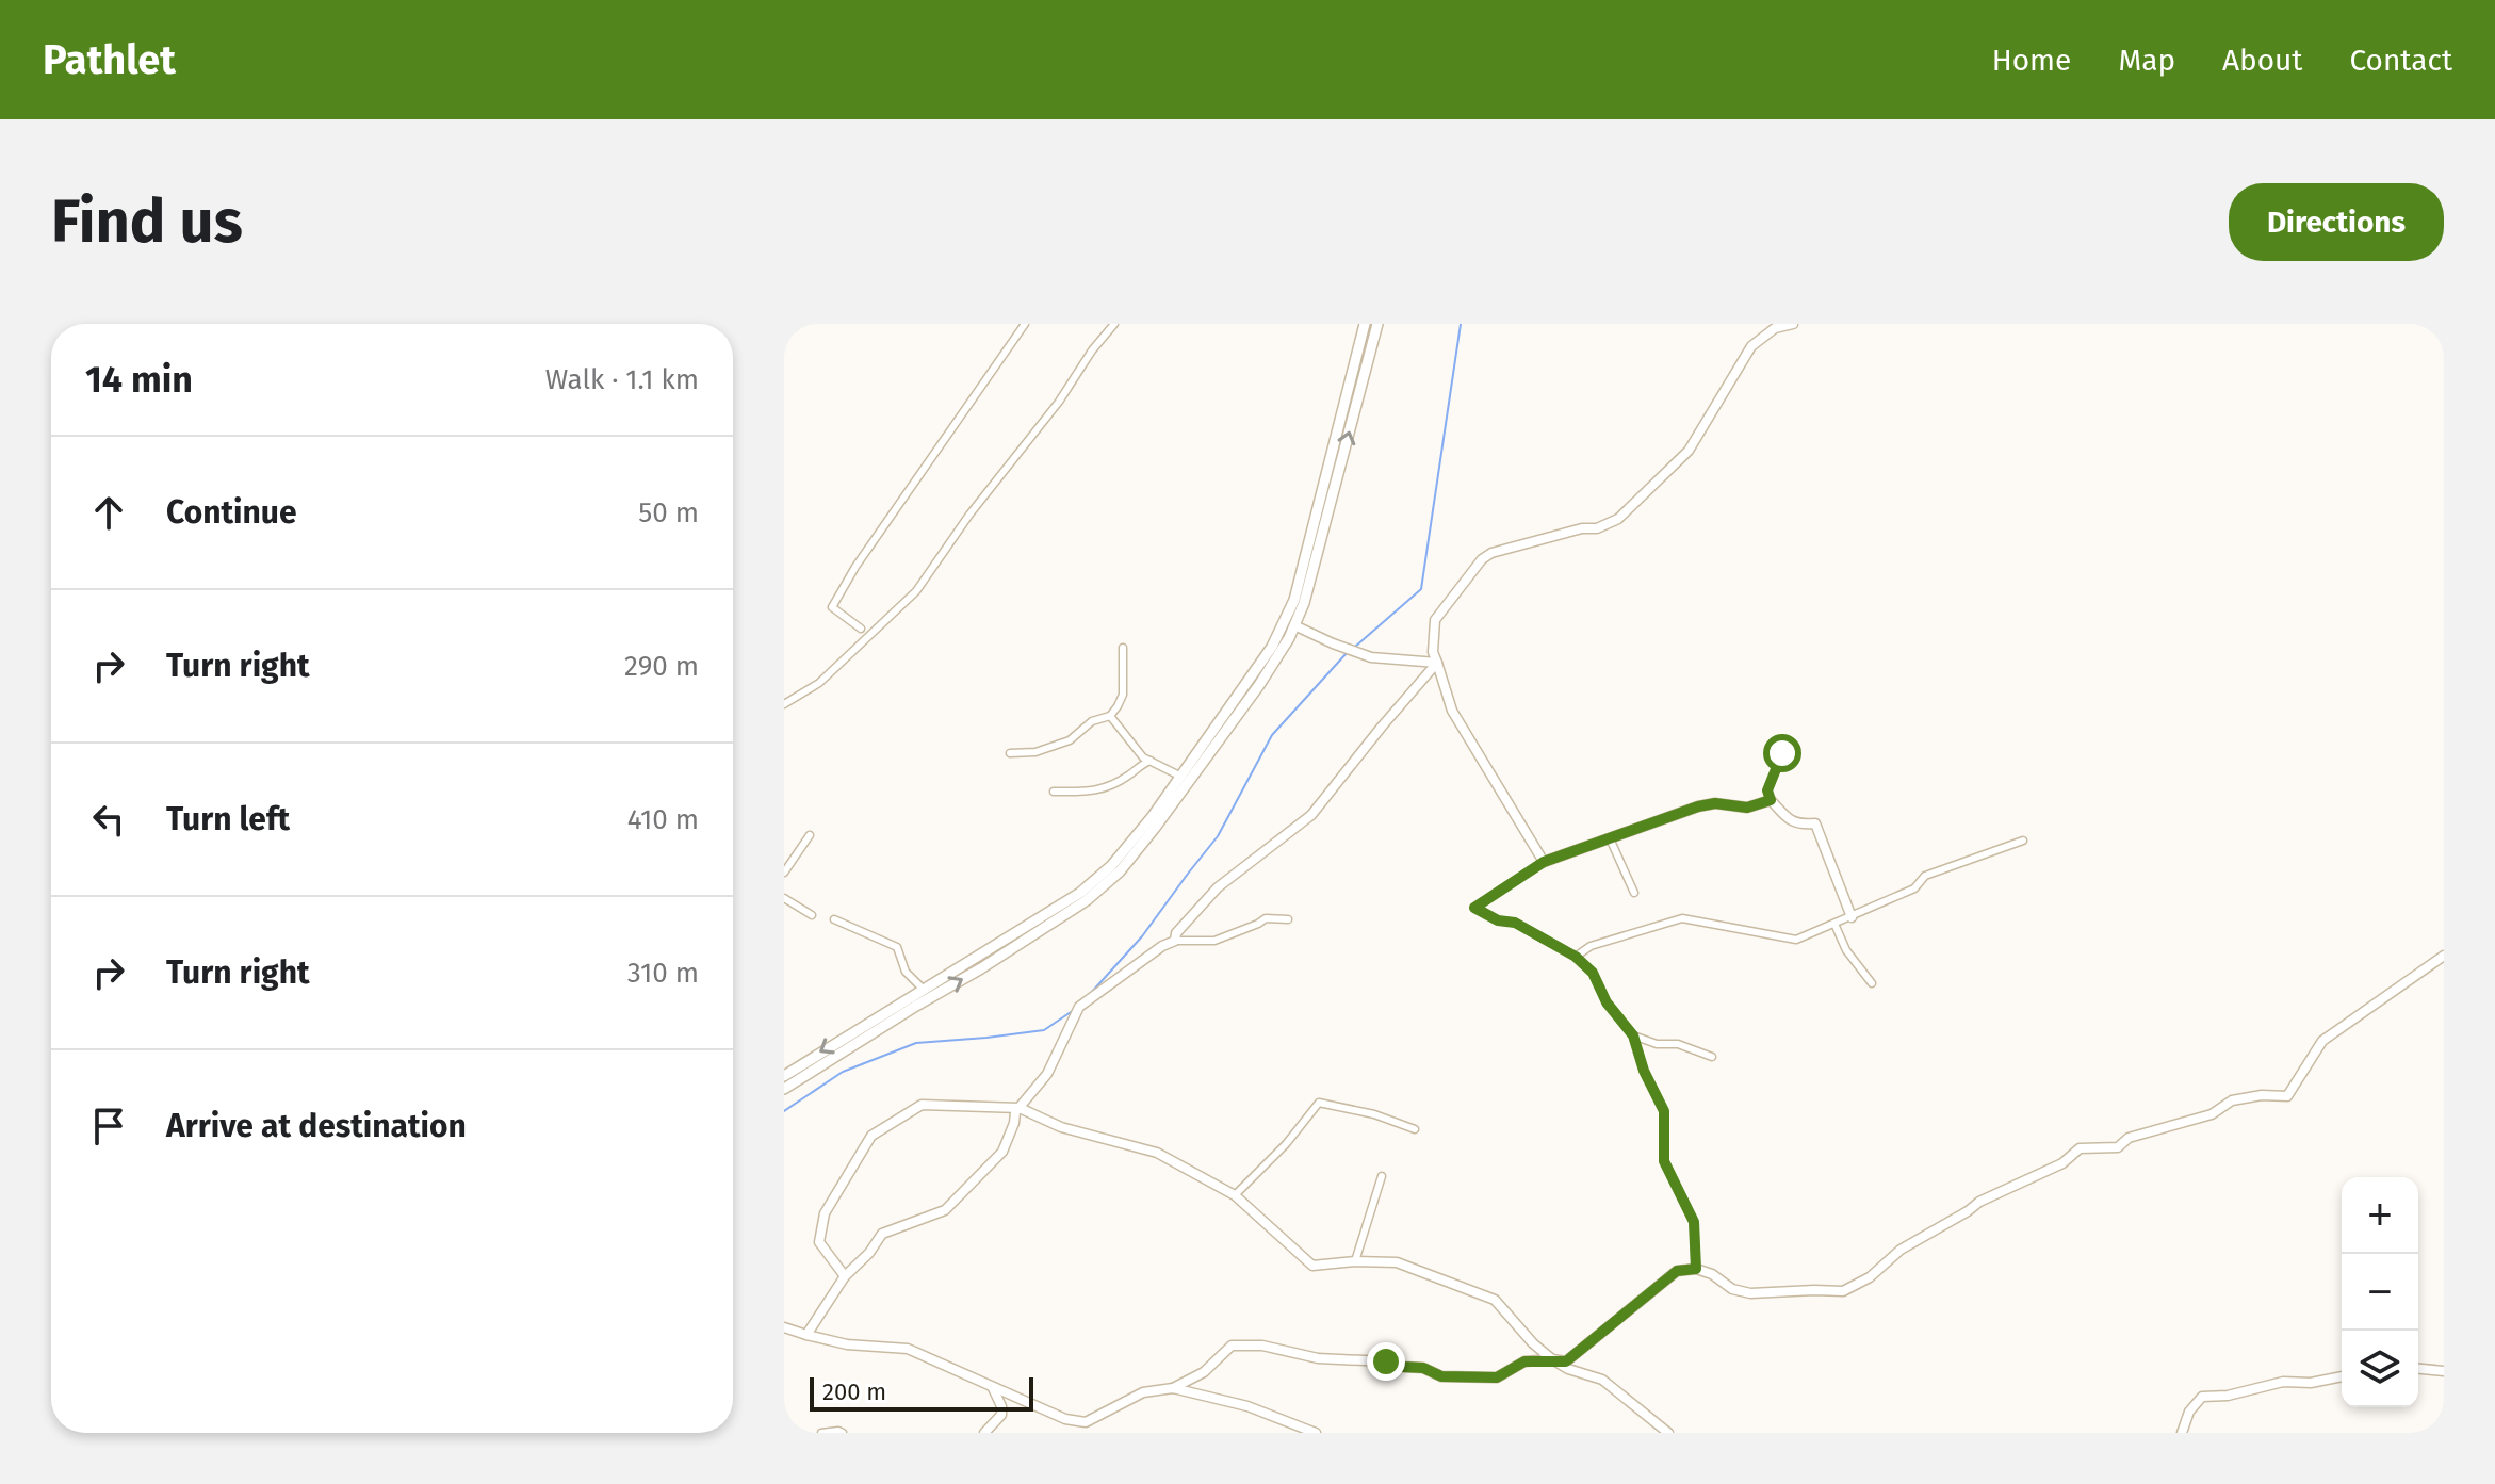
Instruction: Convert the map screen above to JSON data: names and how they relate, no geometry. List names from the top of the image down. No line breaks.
{"scale_bar":"200 m","page":{"header":"Pathlet","nav":["Home","Map","About","Contact"],"buttons":"Directions","title":"Find us","heading":["14 min","Walk · 1.1 km"],"list":[["Continue","50 m"],["Turn right","290 m"],["Turn left","410 m"],["Turn right","310 m"],"Arrive at destination"],"map_buttons":["+","−"],"scale":"200 m"}}
